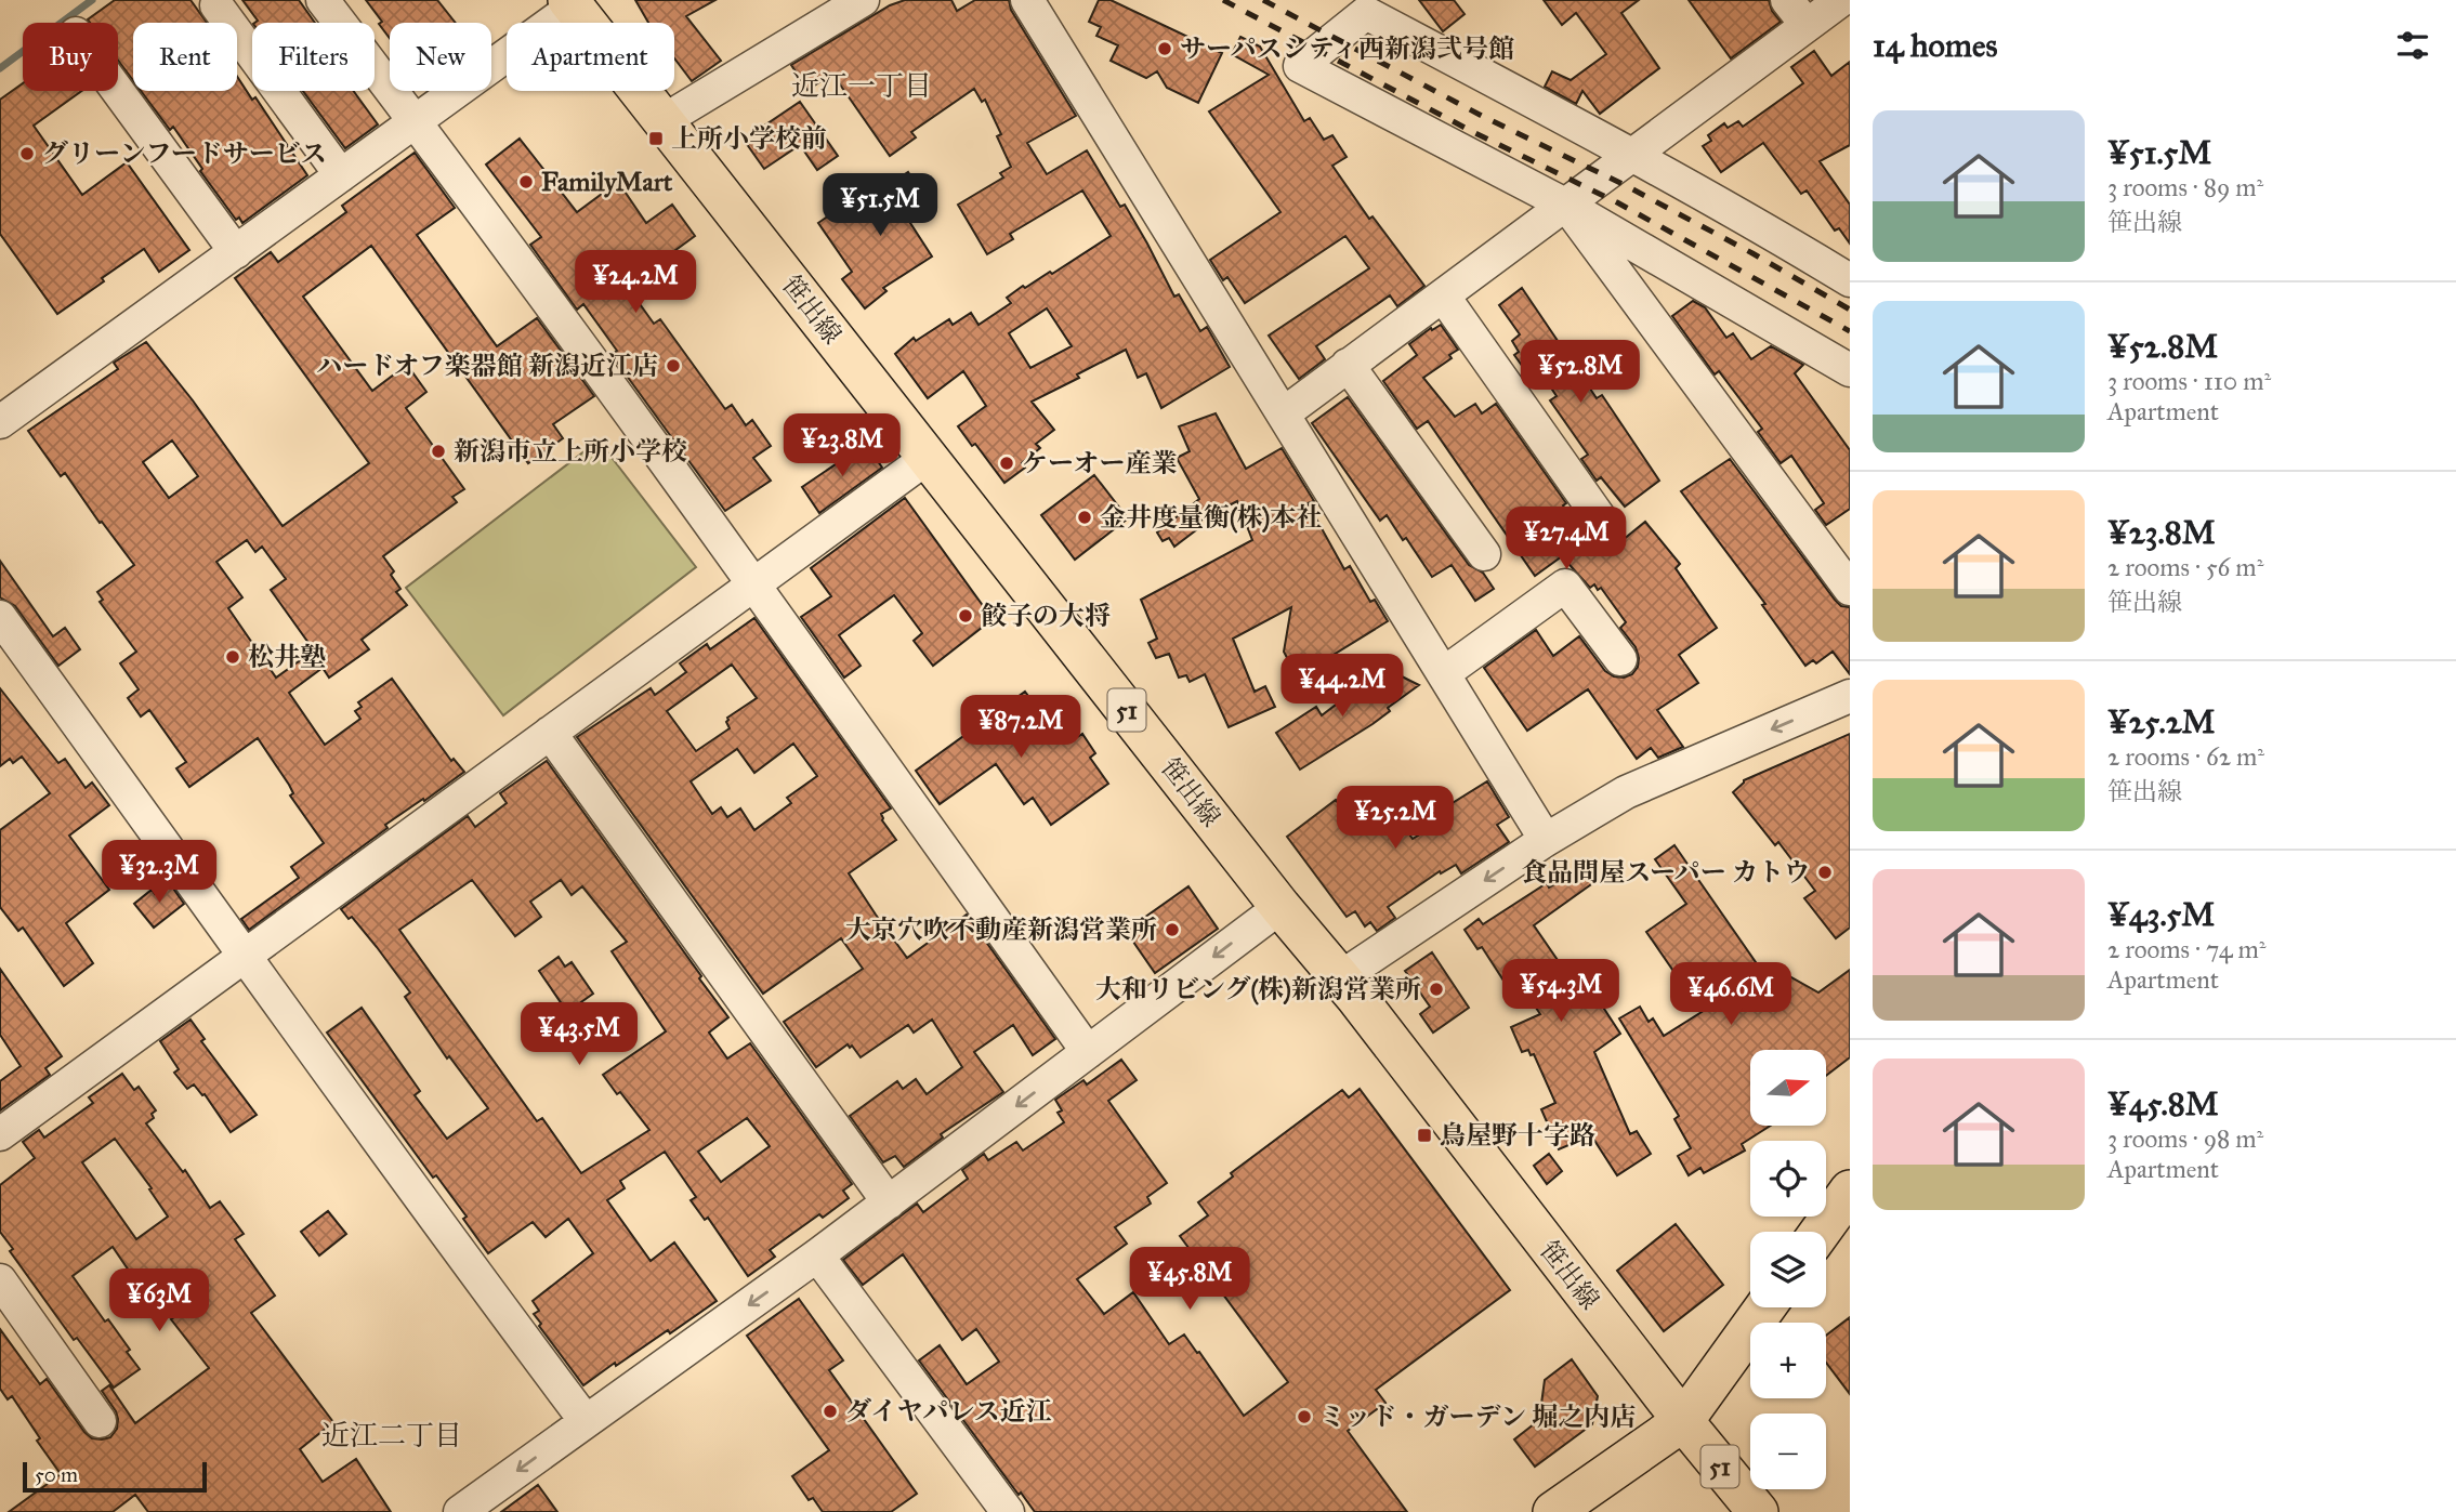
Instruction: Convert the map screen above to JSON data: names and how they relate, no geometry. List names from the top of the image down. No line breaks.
{"streets":{"main road":["笹出線","51"]},"districts":["近江一丁目","近江二丁目"],"places":{"other":["サーパスシティ西新潟弐号館","グリーンフードサービス","FamilyMart","ハードオフ楽器館 新潟近江店","新潟市立上所小学校","ケーオー産業","金井度量衡(株)本社","餃子の大将","松井塾","食品問屋スーパー カトウ","大京穴吹不動産新潟営業所","大和リビング(株)新潟営業所","ダイヤパレス近江","ミッド・ガーデン 堀之内店"],"transit":["上所小学校前","鳥屋野十字路"]},"scale_bar":"50 m","north":"right","page":{"heading":"14 homes","chip":["Buy","Rent","Filters","New","Apartment"],"list":[{"name":"¥51.5M","note":"3 rooms · 89 m² · 笹出線"},{"name":"¥52.8M","note":"3 rooms · 110 m² · Apartment"},{"name":"¥23.8M","note":"2 rooms · 56 m² · 笹出線"},{"name":"¥25.2M","note":"2 rooms · 62 m² · 笹出線"},{"name":"¥43.5M","note":"2 rooms · 74 m² · Apartment"},{"name":"¥45.8M","note":"3 rooms · 98 m² · Apartment"}],"price":["¥51.5M","¥24.2M","¥52.8M","¥23.8M","¥27.4M","¥44.2M","¥87.2M","¥25.2M","¥32.3M","¥54.3M","¥46.6M","¥43.5M","¥45.8M","¥63M"],"map_buttons":["+","−"],"scale":"50 m"}}
